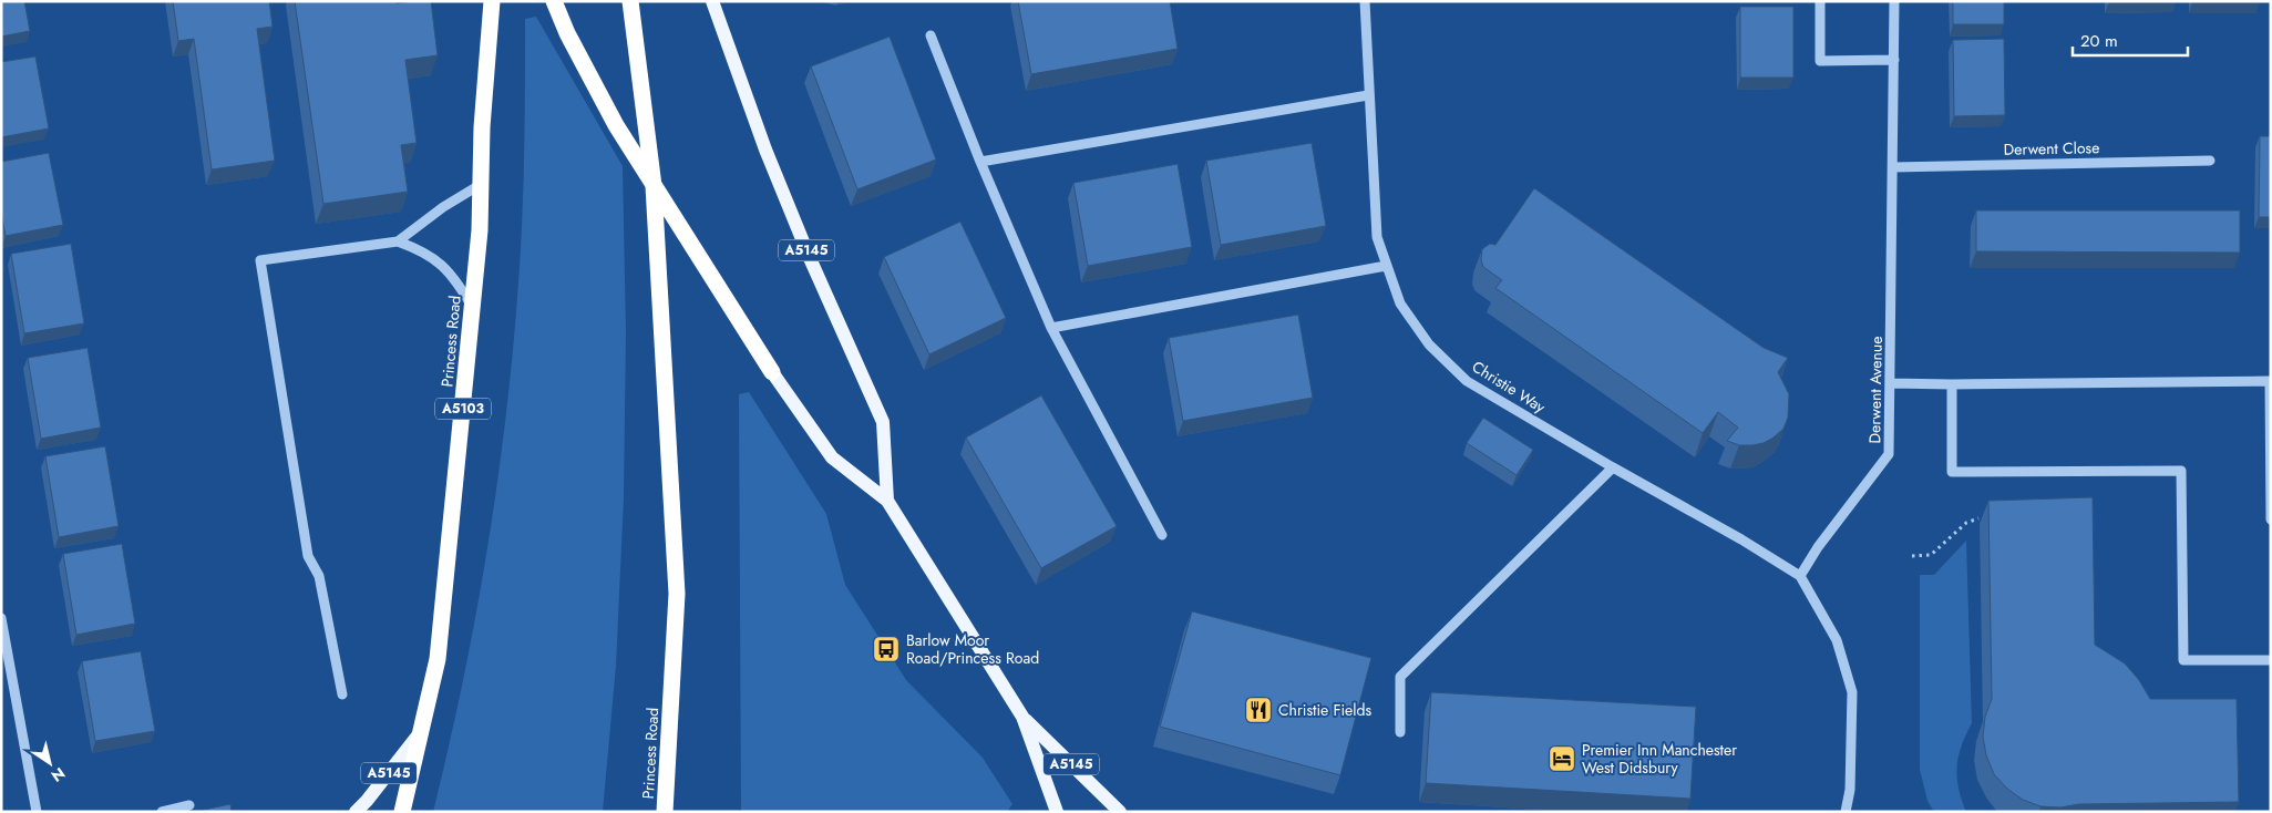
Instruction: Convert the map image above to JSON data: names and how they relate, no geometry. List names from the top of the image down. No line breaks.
{"streets":{"highway":["Princess Road","A5103"],"main road":["A5145"],"street":["Derwent Close","Christie Way","Derwent Avenue"]},"crossings":[["Derwent Close","Derwent Avenue"],["A5145","Princess Road"],["Christie Way","Derwent Avenue"]],"places":{"bus stop":["Barlow Moor Road/Princess Road"],"restaurant":["Christie Fields"],"hotel":["Premier Inn Manchester West Didsbury"]},"scale_bar":"20 m","north":"bottom right"}
